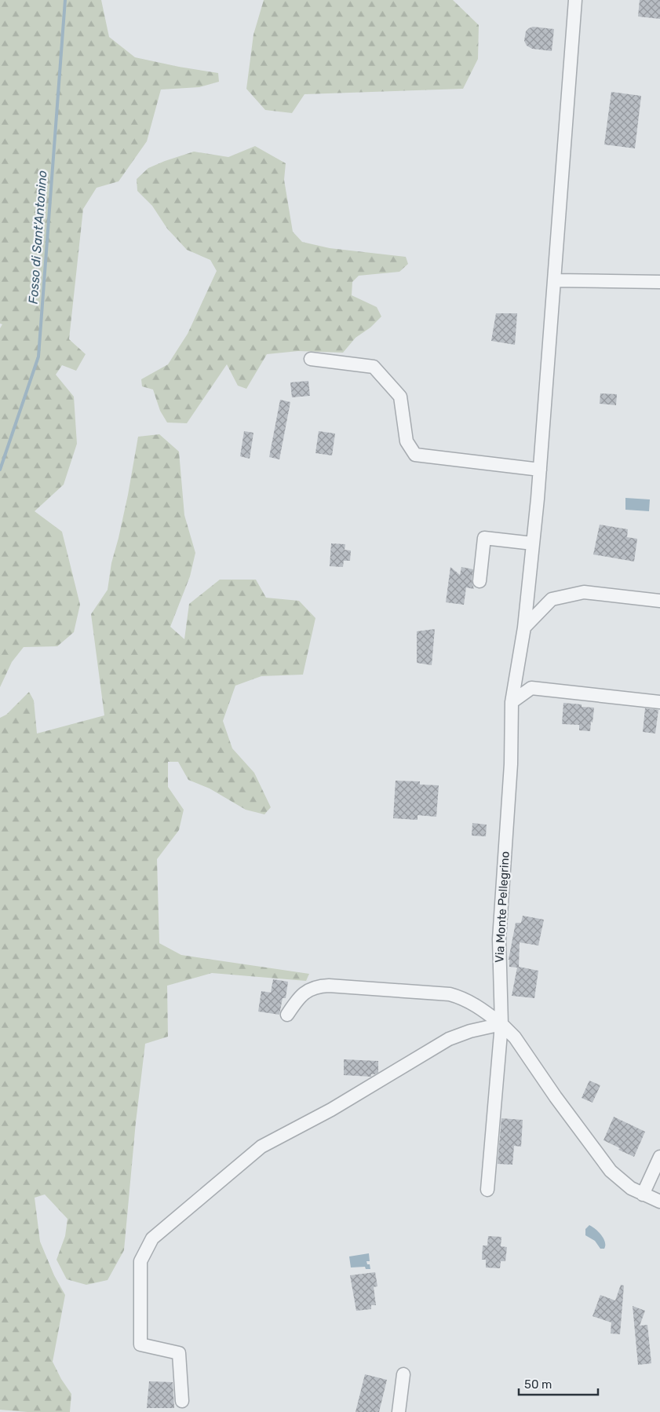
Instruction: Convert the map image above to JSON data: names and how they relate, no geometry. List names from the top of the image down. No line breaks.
{"streets":{"street":["Via Monte Pellegrino"]},"water":["Fosso di Sant'Antonino"],"scale_bar":"50 m"}
